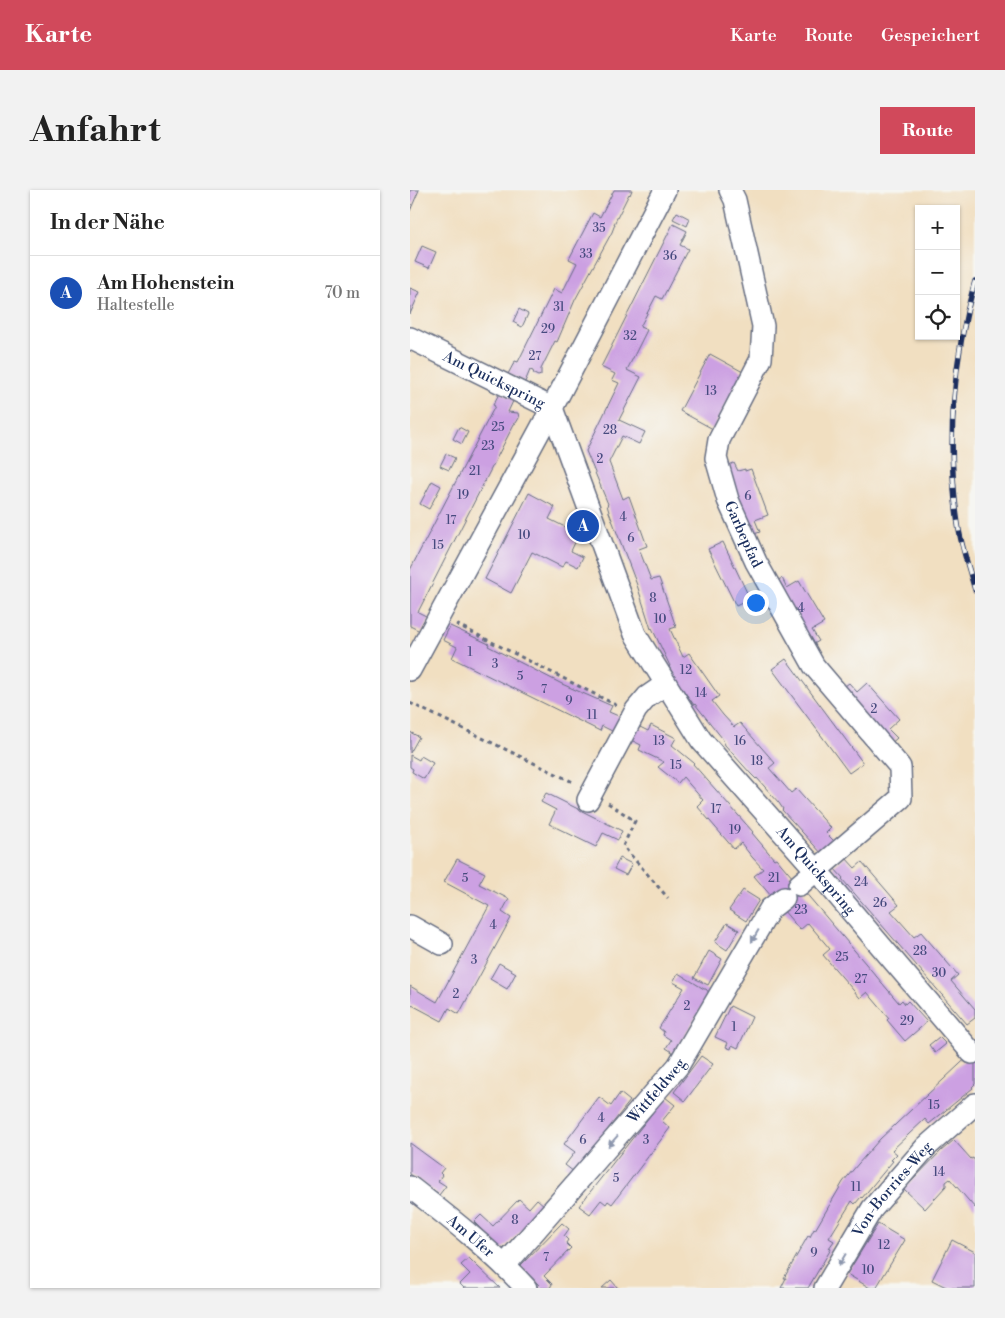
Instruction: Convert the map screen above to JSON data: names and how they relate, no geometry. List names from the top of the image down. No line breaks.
{"streets":{"street":["Am Quickspring","Garbepfad","Wittfeldweg","Von-Borries-Weg","Am Ufer"]},"crossings":[["Am Quickspring","Garbepfad"],["Am Quickspring","Wittfeldweg"],["Garbepfad","Wittfeldweg"],["Wittfeldweg","Am Ufer"]],"one_way":["Wittfeldweg","Von-Borries-Weg"],"house_numbers":["35","33","36","31","29","32","27","13","25","28","23","2","21","19","6","4","17","10","6","15","8","4","10","1","3","12","5","7","14","9","2","11","13","16","18","15","17","19","5","21","24","26","23","4","28","25","3","30","27","2","2","29","1","15","4","6","3","14","5","11","8","12","9","7","10"],"page":{"header":"Karte","nav":["Karte","Route","Gespeichert"],"buttons":"Route","title":"Anfahrt","heading":"In der Nähe","map_buttons":["+","−"],"list":[{"mark":"A","name":"Am Hohenstein","note":"Haltestelle","value":"70 m"}],"pins":"A"}}
